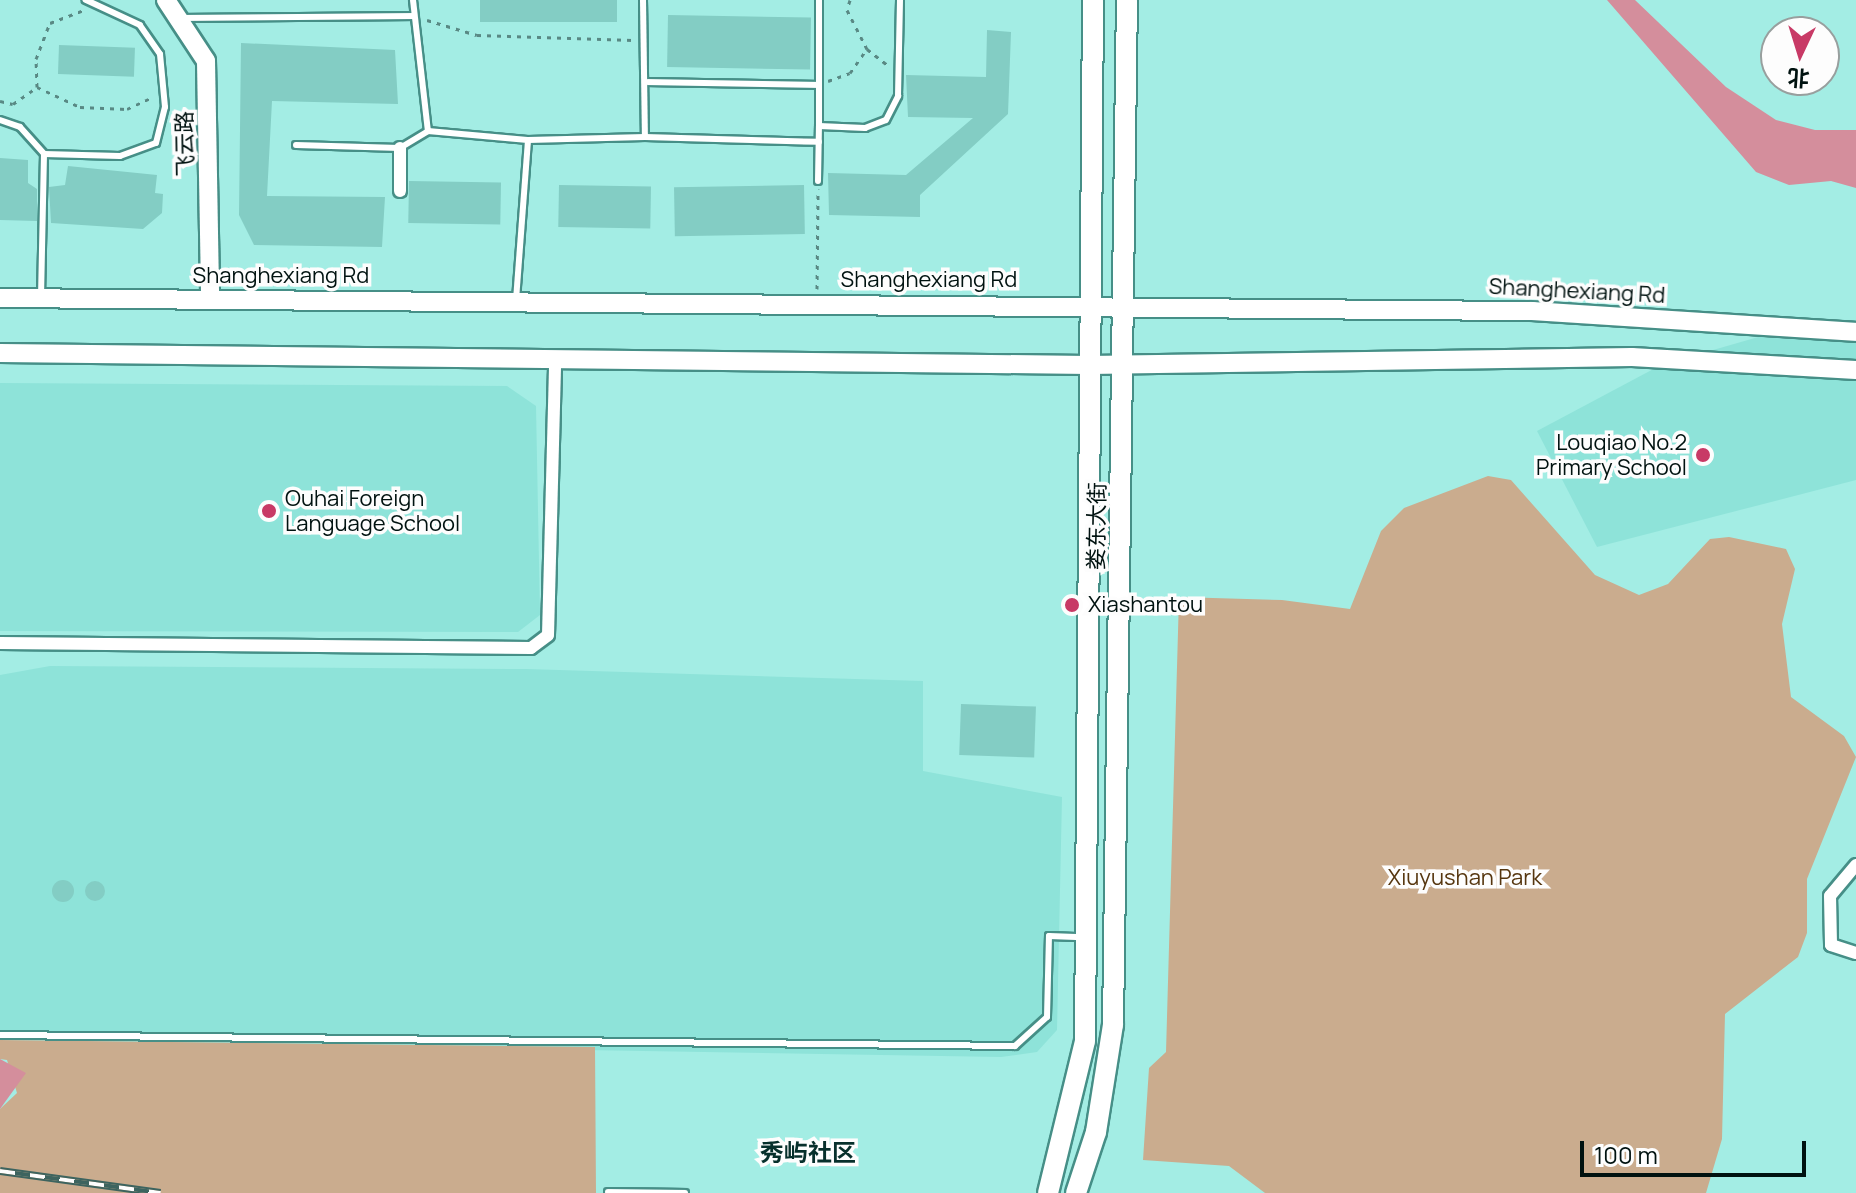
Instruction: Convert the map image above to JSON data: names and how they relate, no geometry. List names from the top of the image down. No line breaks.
{"streets":{"main road":["飞云路","Shanghexiang Rd","娄东大街"]},"crossings":[["飞云路","Shanghexiang Rd"],["Shanghexiang Rd","娄东大街"]],"districts":["秀屿社区"],"parks":["Xiuyushan Park"],"places":["Louqiao No.2 Primary School","Ouhai Foreign Language School","Xiashantou"],"scale_bar":"100 m","north":"bottom"}
